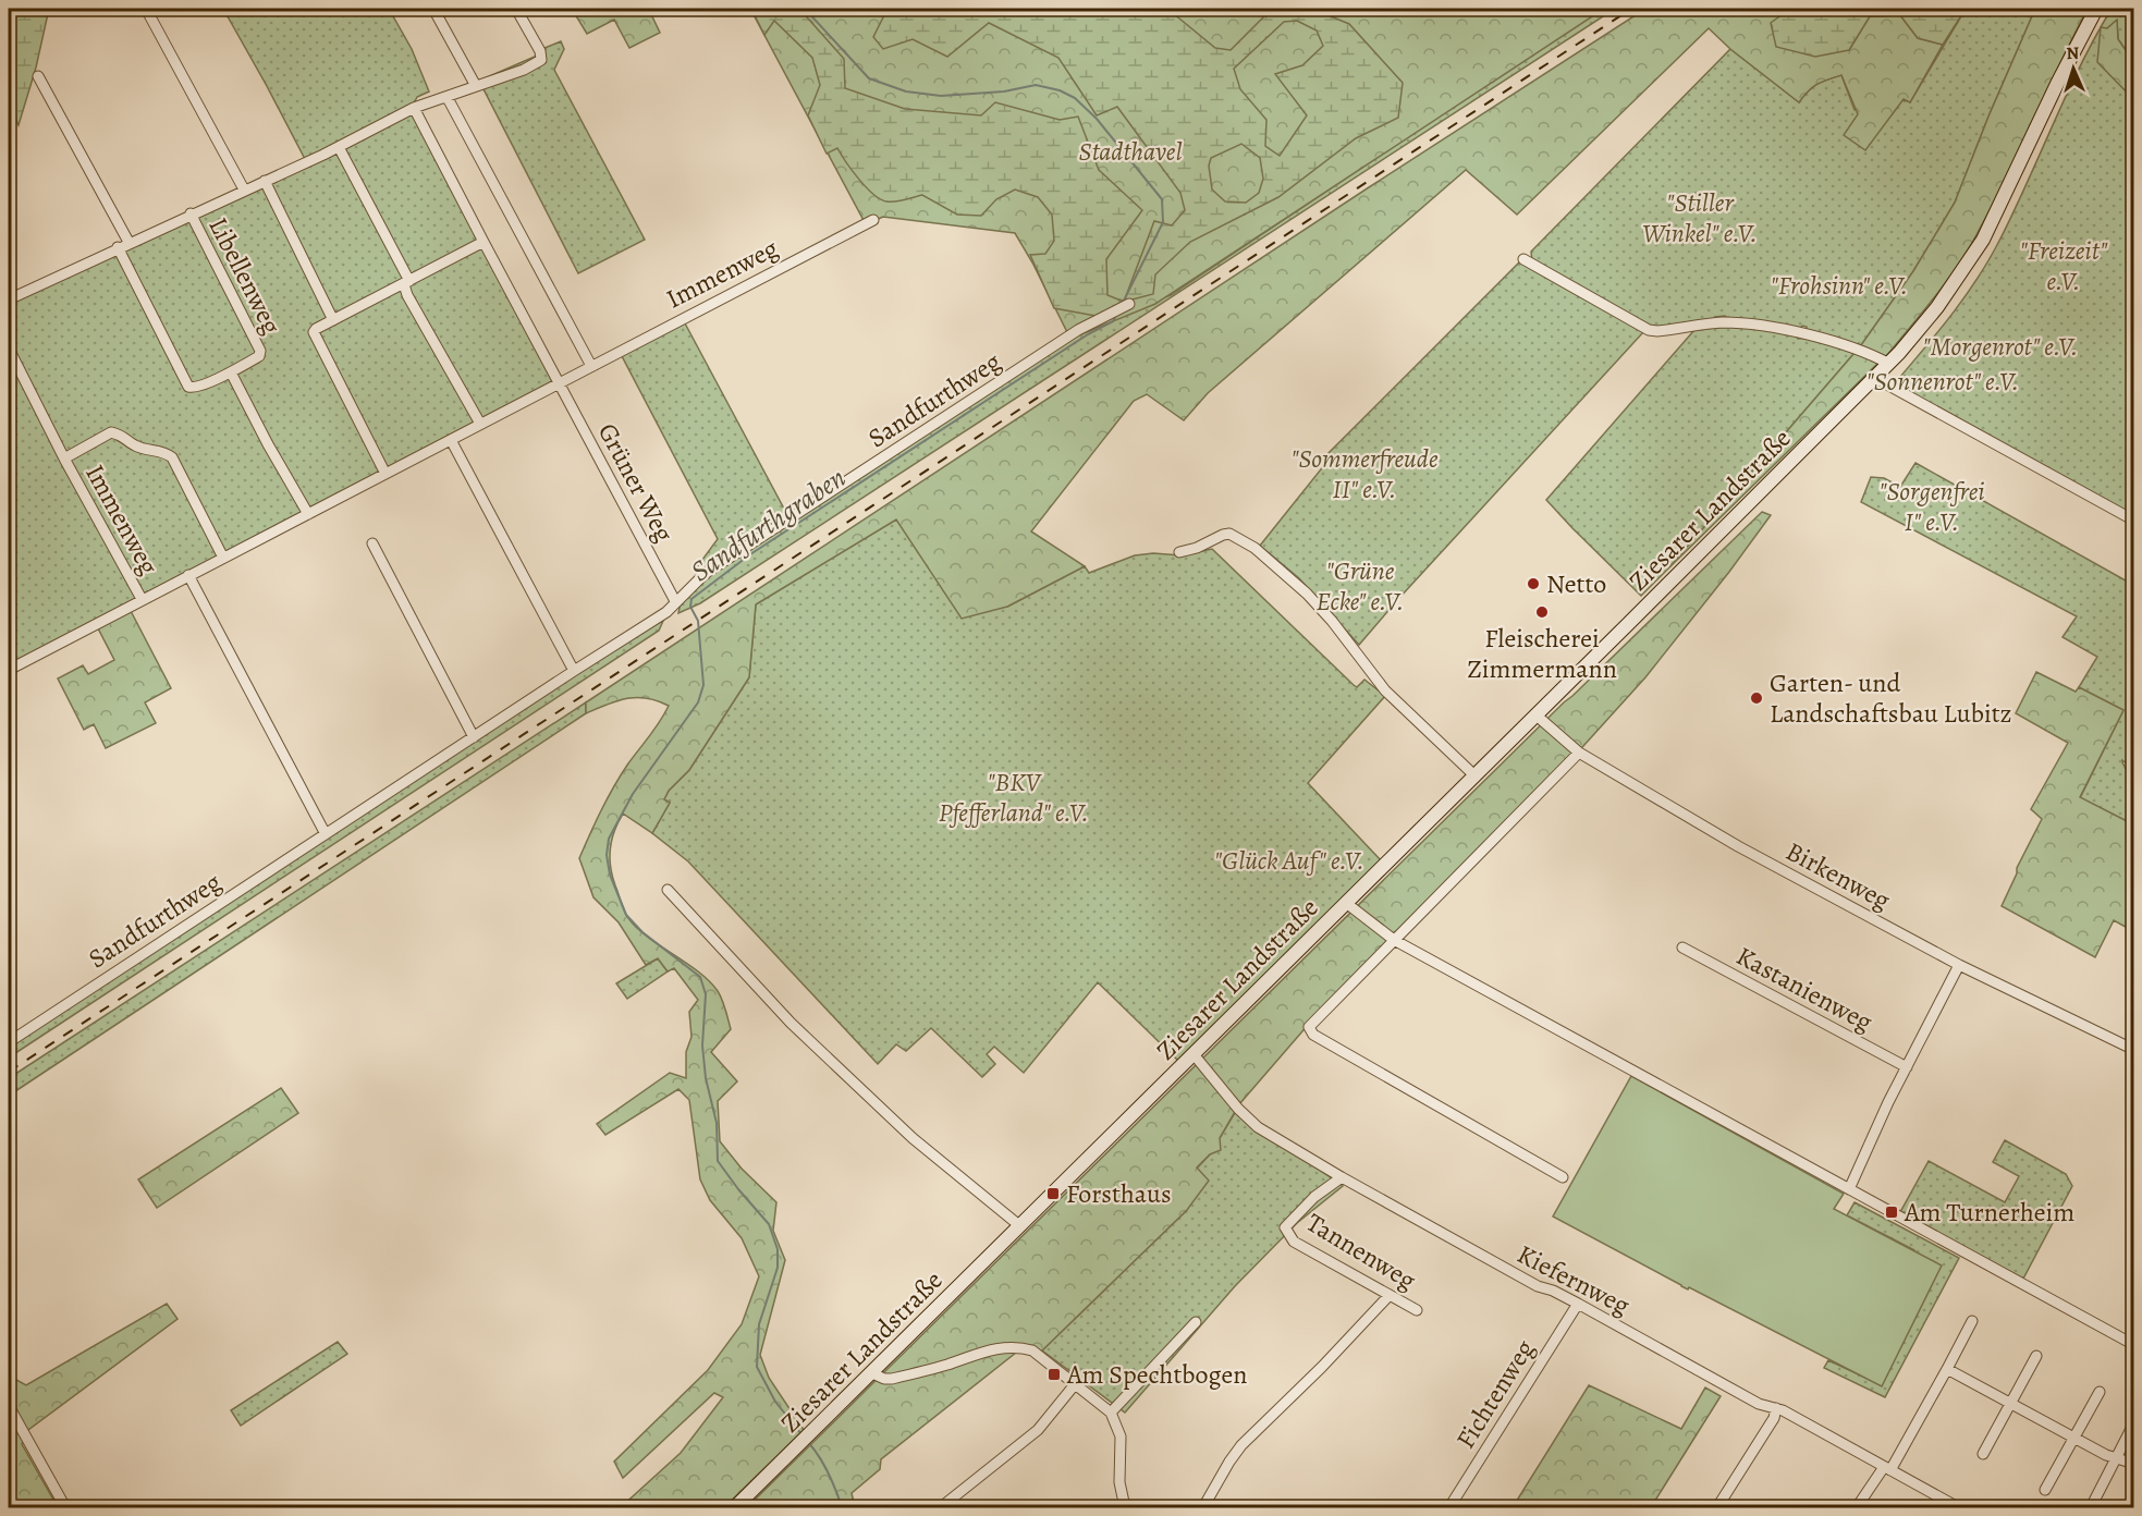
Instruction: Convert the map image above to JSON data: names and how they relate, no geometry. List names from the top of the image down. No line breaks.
{"streets":{"main road":["Ziesarer Landstraße"],"street":["Immenweg","Libellenweg","Sandfurthweg","Grüner Weg","Birkenweg","Kastanienweg","Tannenweg","Kiefernweg","Fichtenweg"]},"crossings":[["Immenweg","Libellenweg"],["Immenweg","Grüner Weg"],["Sandfurthweg","Grüner Weg"],["Ziesarer Landstraße","Birkenweg"],["Ziesarer Landstraße","Kiefernweg"],["Tannenweg","Kiefernweg"],["Kiefernweg","Fichtenweg"]],"water":["Sandfurthgraben"],"parks":["Stadthavel","\"Stiller Winkel\" e.V.","\"Freizeit\" e.V.","\"Frohsinn\" e.V.","\"Morgenrot\" e.V.","\"Sonnenrot\" e.V.","\"Sommerfreude II\" e.V.","\"Sorgenfrei I\" e.V.","\"Grüne Ecke\" e.V.","\"BKV Pfefferland\" e.V.","\"Glück Auf\" e.V."],"places":{"other":["Netto","Fleischerei Zimmermann","Garten- und Landschaftsbau Lubitz"],"transit":["Forsthaus","Am Turnerheim","Am Spechtbogen"]},"north":"top"}
